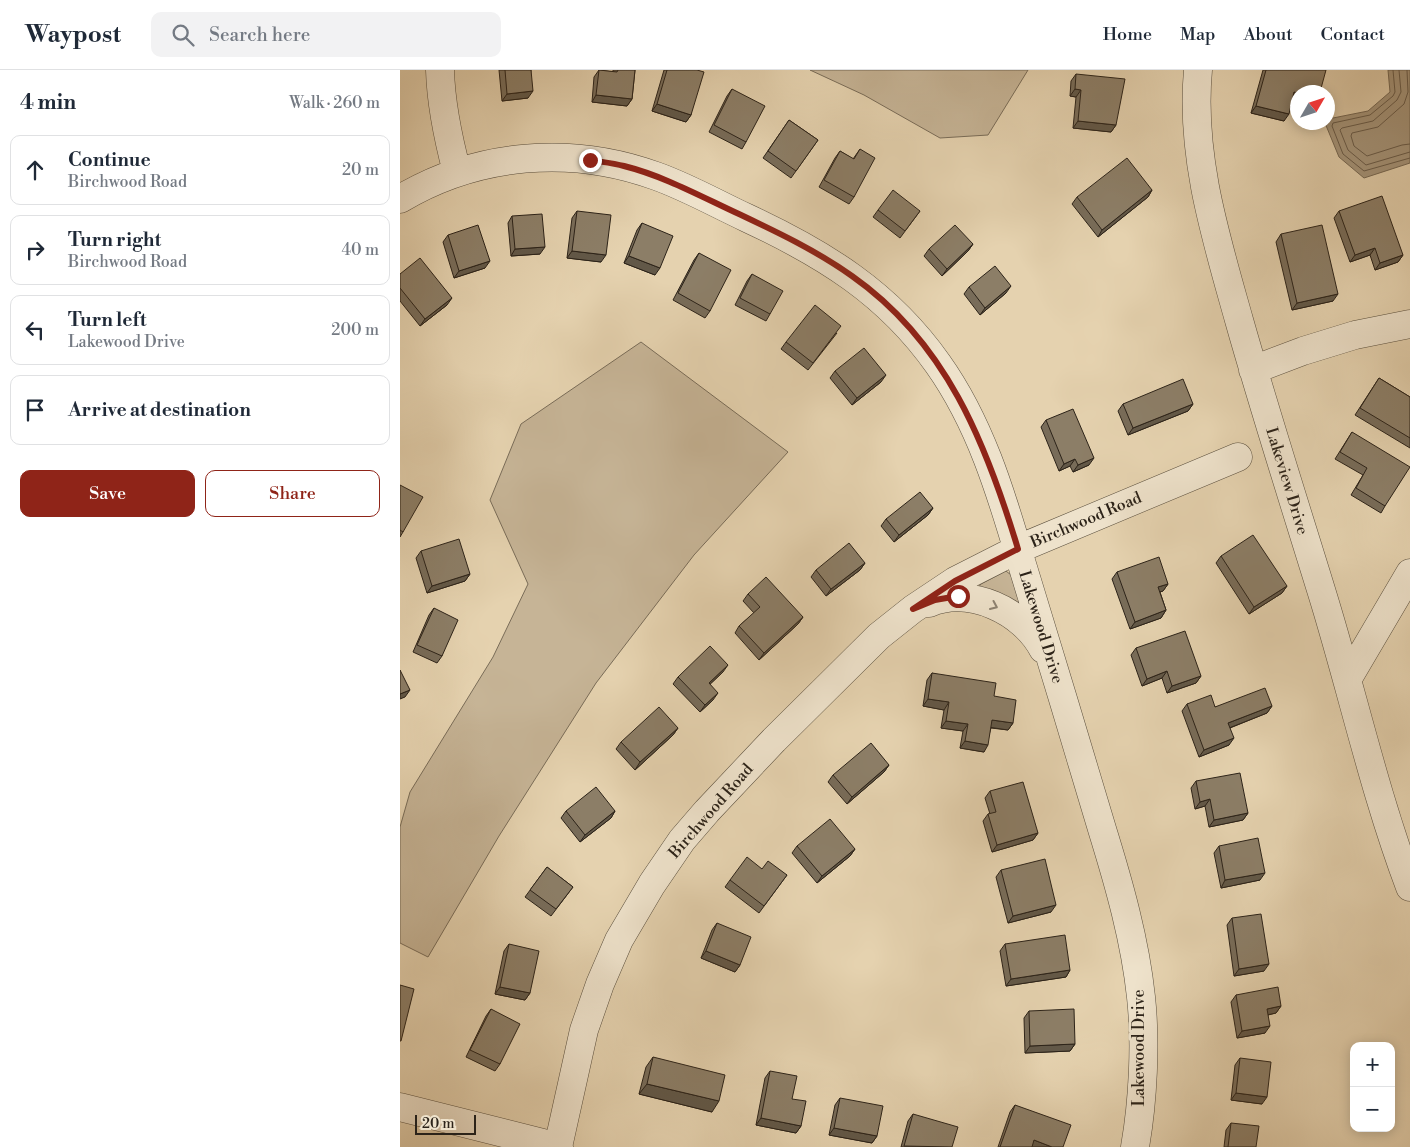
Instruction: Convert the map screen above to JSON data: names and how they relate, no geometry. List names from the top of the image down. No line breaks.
{"streets":{"street":["Lakeview Drive","Birchwood Road","Lakewood Drive"]},"crossings":[["Birchwood Road","Lakewood Drive"]],"scale_bar":"20 m","north":"top right","page":{"header":"Waypost","search":"Search here","nav":["Home","Map","About","Contact"],"heading":["4 min","Walk · 260 m"],"list":[["Continue","Birchwood Road","20 m"],["Turn right","Birchwood Road","40 m"],["Turn left","Lakewood Drive","200 m"],"Arrive at destination"],"buttons":["Save","Share"],"map_buttons":["+","−"],"scale":"20 m"}}
